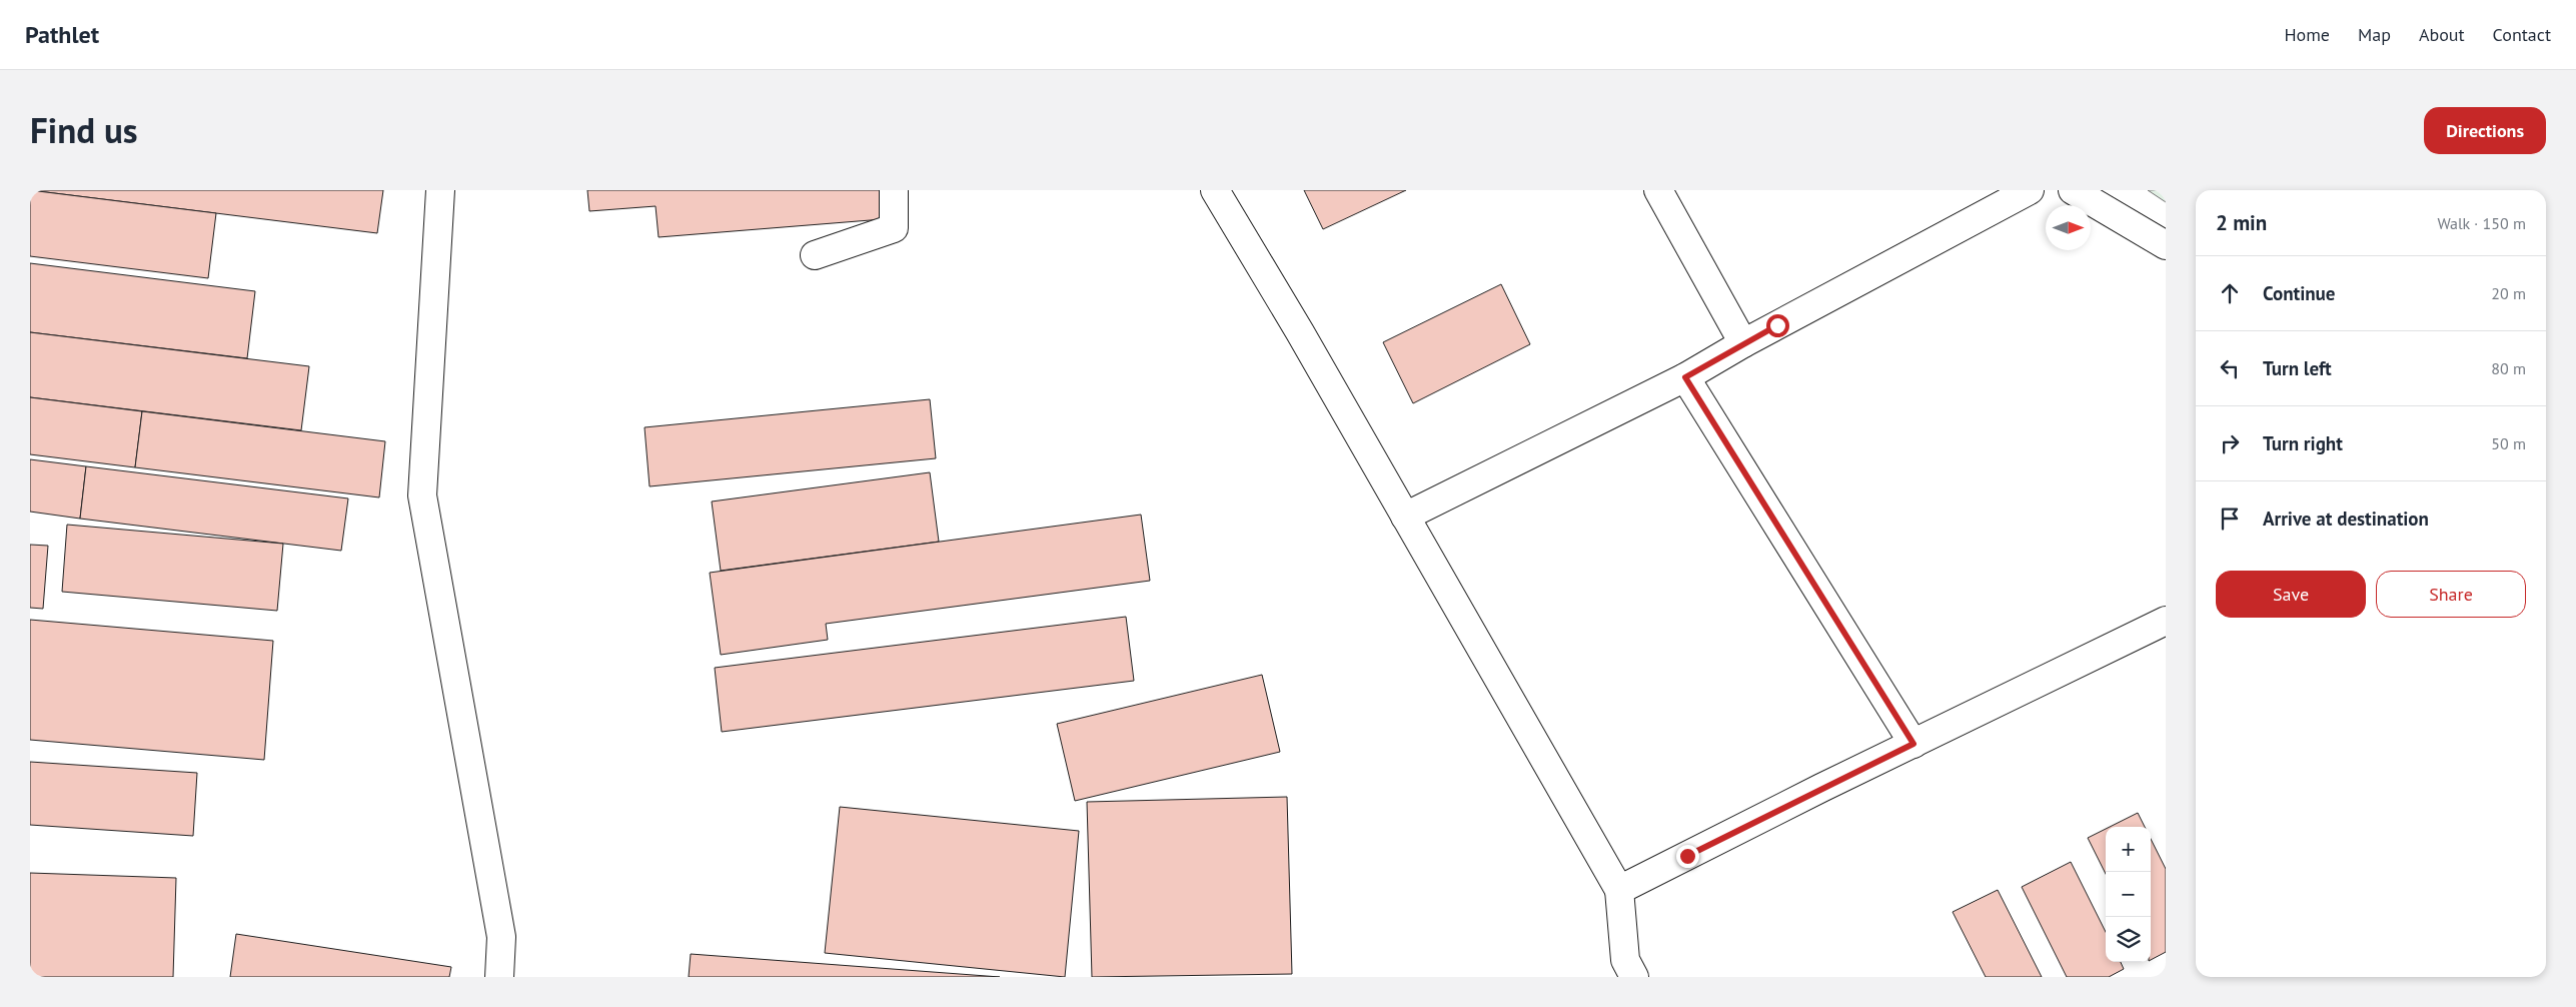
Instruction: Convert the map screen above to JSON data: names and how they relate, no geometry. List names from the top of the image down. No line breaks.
{"north":"right","page":{"header":"Pathlet","nav":["Home","Map","About","Contact"],"title":"Find us","buttons":["Directions",["Save","Share"]],"heading":["2 min","Walk · 150 m"],"list":[["Continue","20 m"],["Turn left","80 m"],["Turn right","50 m"],"Arrive at destination"],"map_buttons":["+","−"]}}
